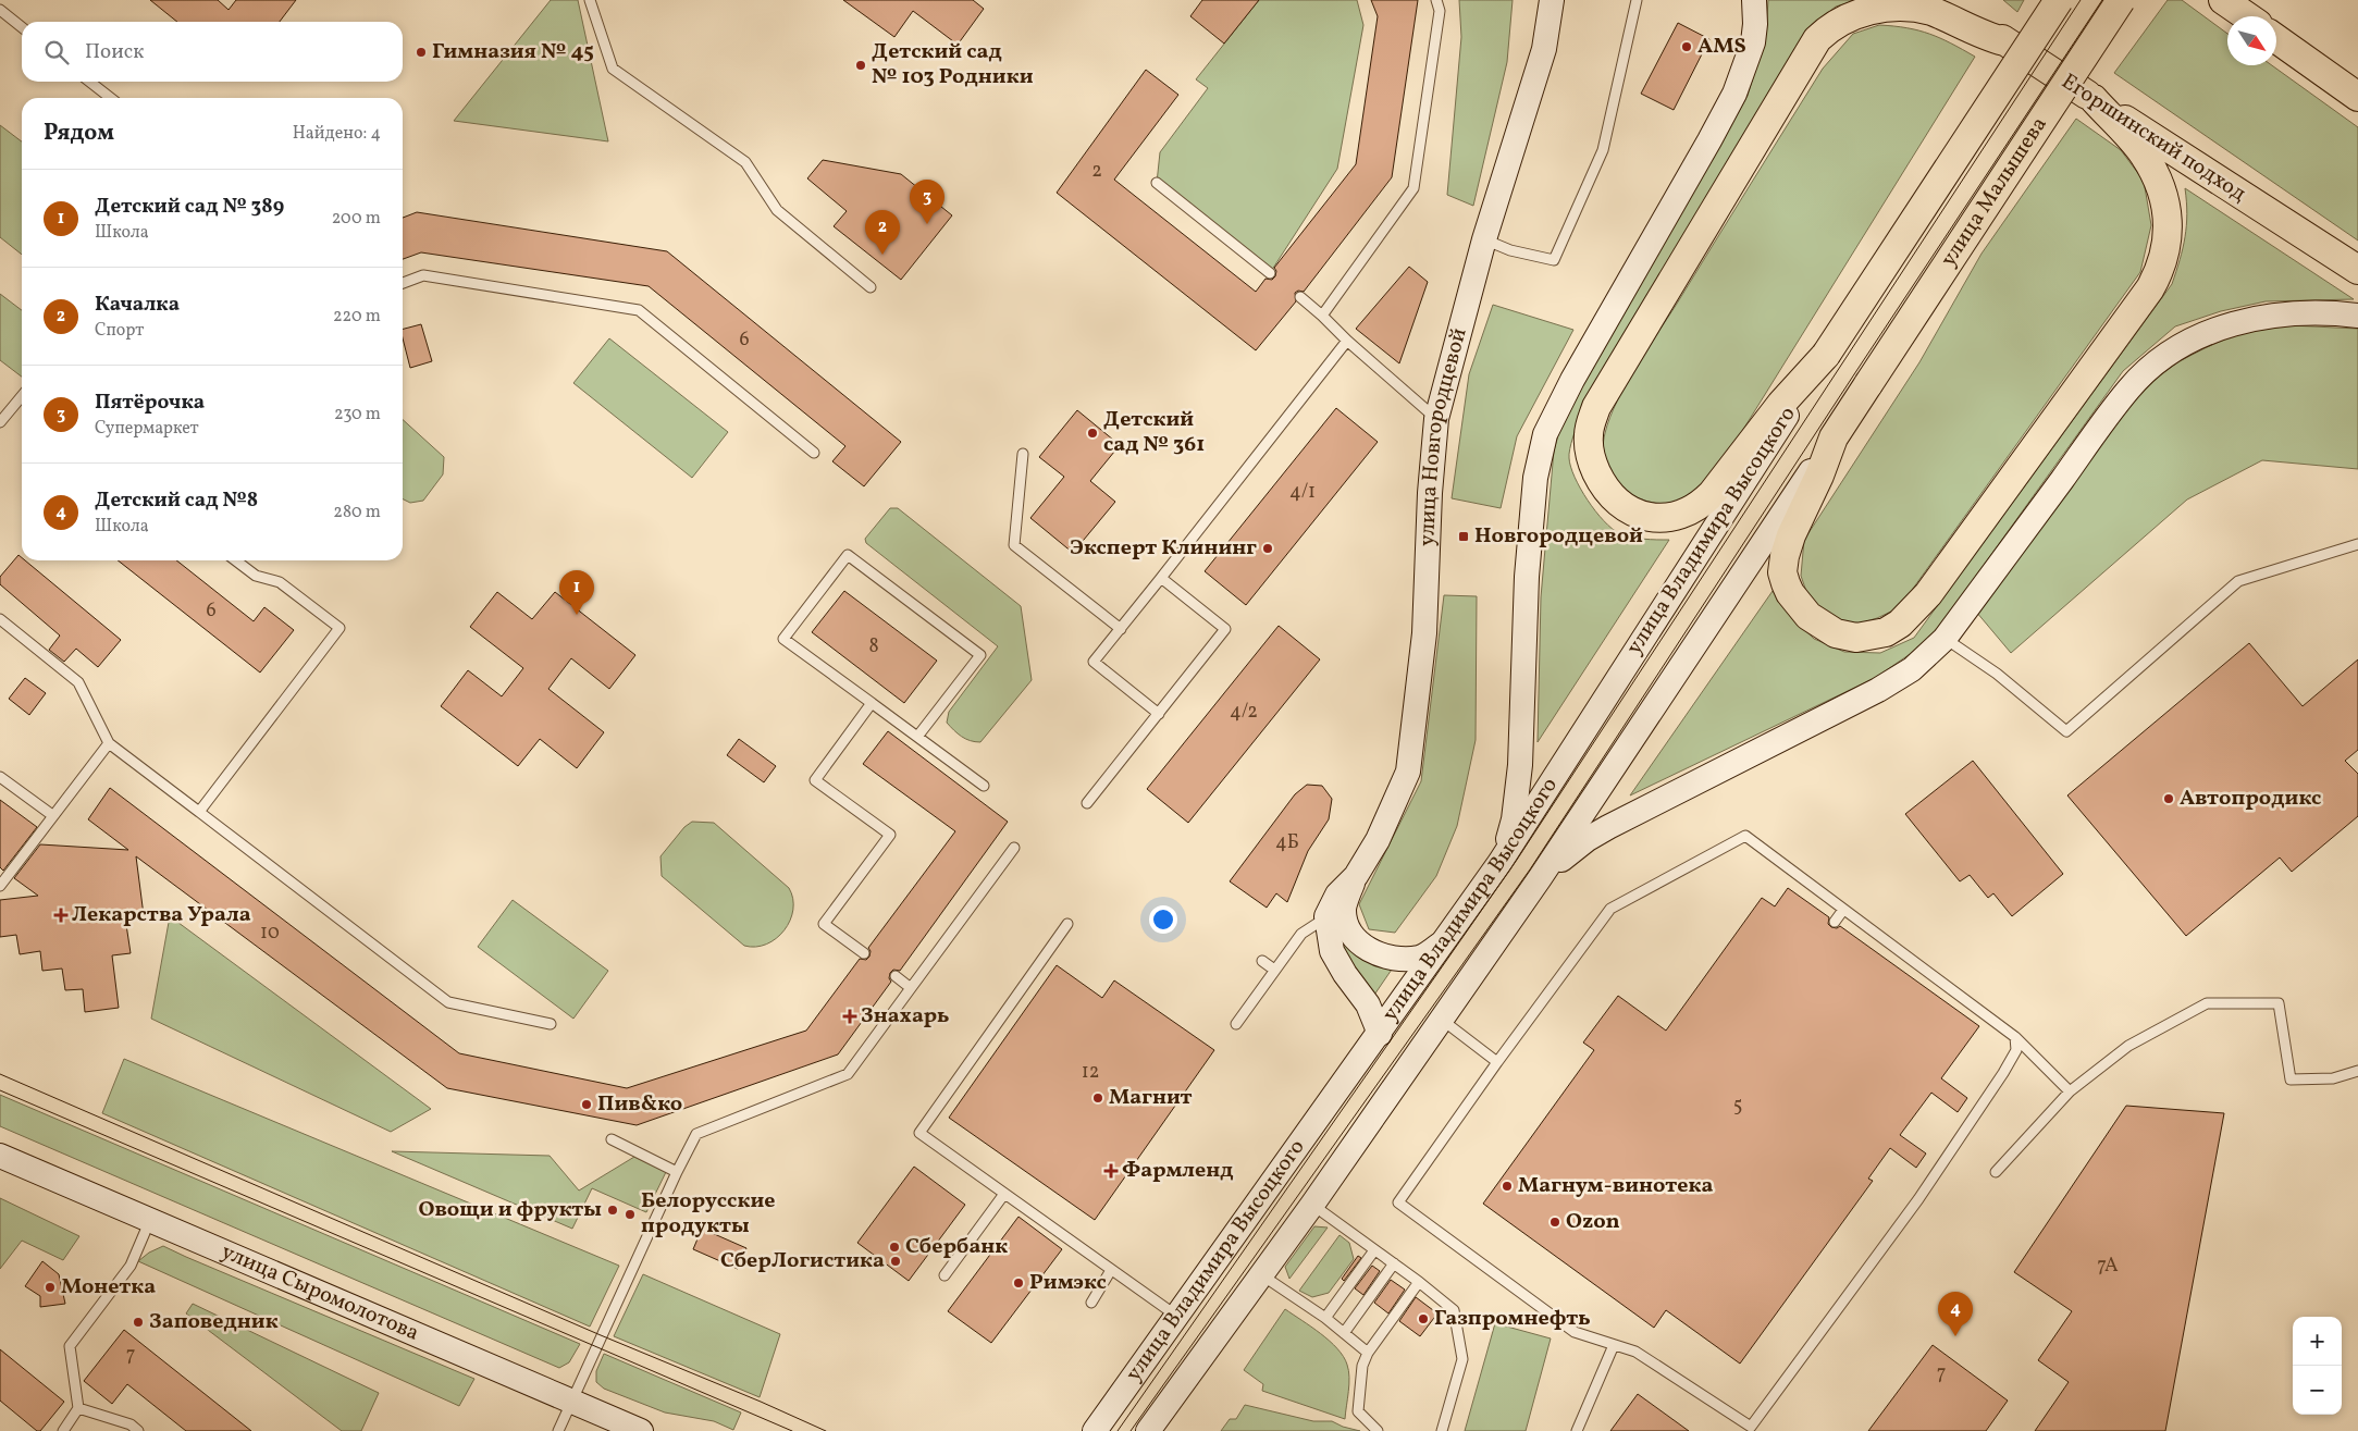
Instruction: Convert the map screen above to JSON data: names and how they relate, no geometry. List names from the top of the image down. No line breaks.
{"streets":{"main road":["Егоршинский подход","улица Малышева","улица Новгородцевой","улица Владимира Высоцкого","улица Сыромолотова"]},"crossings":[["улица Малышева","улица Владимира Высоцкого"],["улица Новгородцевой","улица Владимира Высоцкого"]],"places":{"other":["AMS","Гимназия № 45","Детский сад № 103 Родники","Детский сад № 361","Эксперт Клининг","Автопродикс","Магнит","Пив&ко","Магнум-винотека","Овощи и фрукты","Белорусские продукты","Ozon","Сбербанк","СберЛогистика","Римэкс","Монетка","Газпромнефть","Заповедник"],"transit":["Новгородцевой"],"health":["Лекарства Урала","Знахарь","Фармленд"]},"house_numbers":["2","6","4/1","6","8","4/2","4Б","10","12","5","7А","7","7"],"north":"bottom right","page":{"search":"Поиск","heading":["Рядом","Найдено: 4"],"list":[{"mark":"1","name":"Детский сад № 389","note":"Школа","value":"200 m"},{"mark":"2","name":"Качалка","note":"Спорт","value":"220 m"},{"mark":"3","name":"Пятёрочка","note":"Супермаркет","value":"230 m"},{"mark":"4","name":"Детский сад №8","note":"Школа","value":"280 m"}],"pins":["3","2","1","4"],"map_buttons":["+","−"]}}
